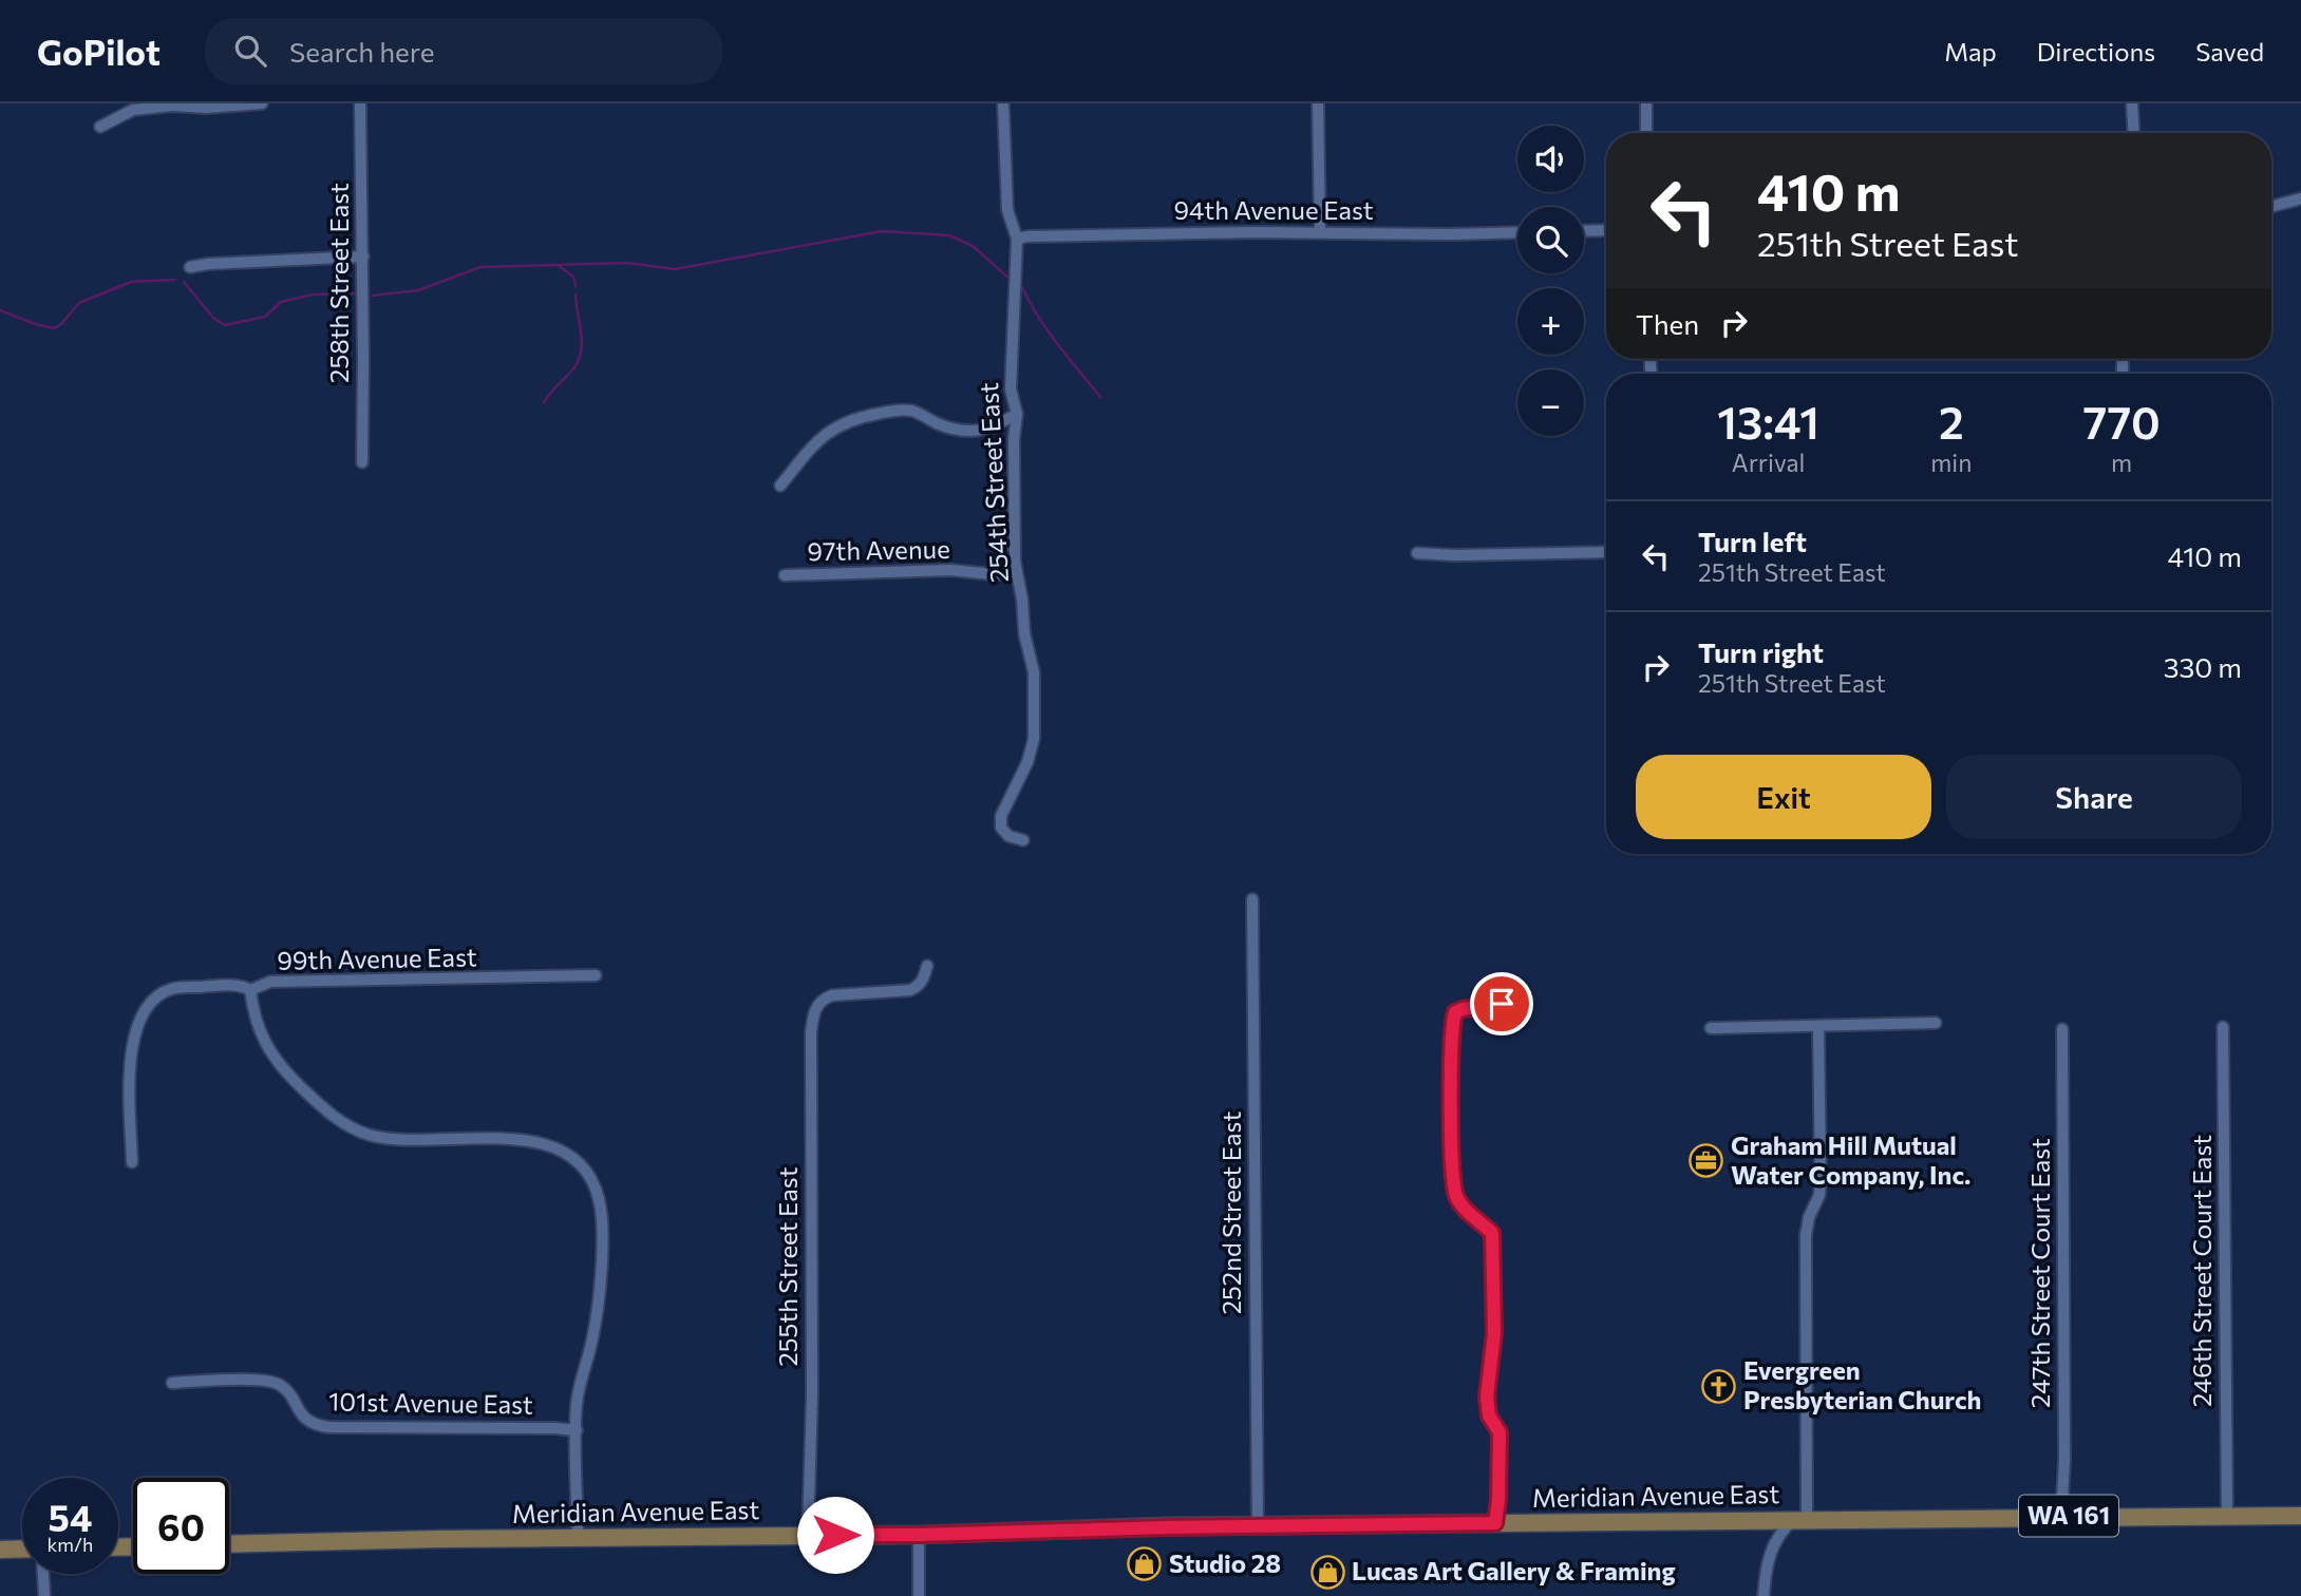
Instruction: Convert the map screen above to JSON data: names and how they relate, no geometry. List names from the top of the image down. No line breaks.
{"streets":{"main road":["Meridian Avenue East","WA 161"],"street":["94th Avenue East","258th Street East","254th Street East","97th Avenue","99th Avenue East","252nd Street East","255th Street East","246th Street Court East","247th Street Court East","101st Avenue East"]},"crossings":[["94th Avenue East","254th Street East"],["254th Street East","97th Avenue"],["252nd Street East","Meridian Avenue East"],["255th Street East","Meridian Avenue East"],["246th Street Court East","Meridian Avenue East"],["247th Street Court East","Meridian Avenue East"]],"places":{"office":["Graham Hill Mutual Water Company, Inc."],"church":["Evergreen Presbyterian Church"],"shop":["Studio 28","Lucas Art Gallery & Framing"]},"page":{"header":"GoPilot","search":"Search here","nav":["Map","Directions","Saved"],"map_buttons":["+","−"],"turn":["410 m","251th Street East"],"then":"Then","eta":["13:41","Arrival","2","min","770","m"],"list":[{"name":"Turn left","note":"251th Street East","value":"410 m"},{"name":"Turn right","note":"251th Street East","value":"330 m"}],"buttons":["Exit","Share"],"speed":"54 km/h","limit":"60"}}
